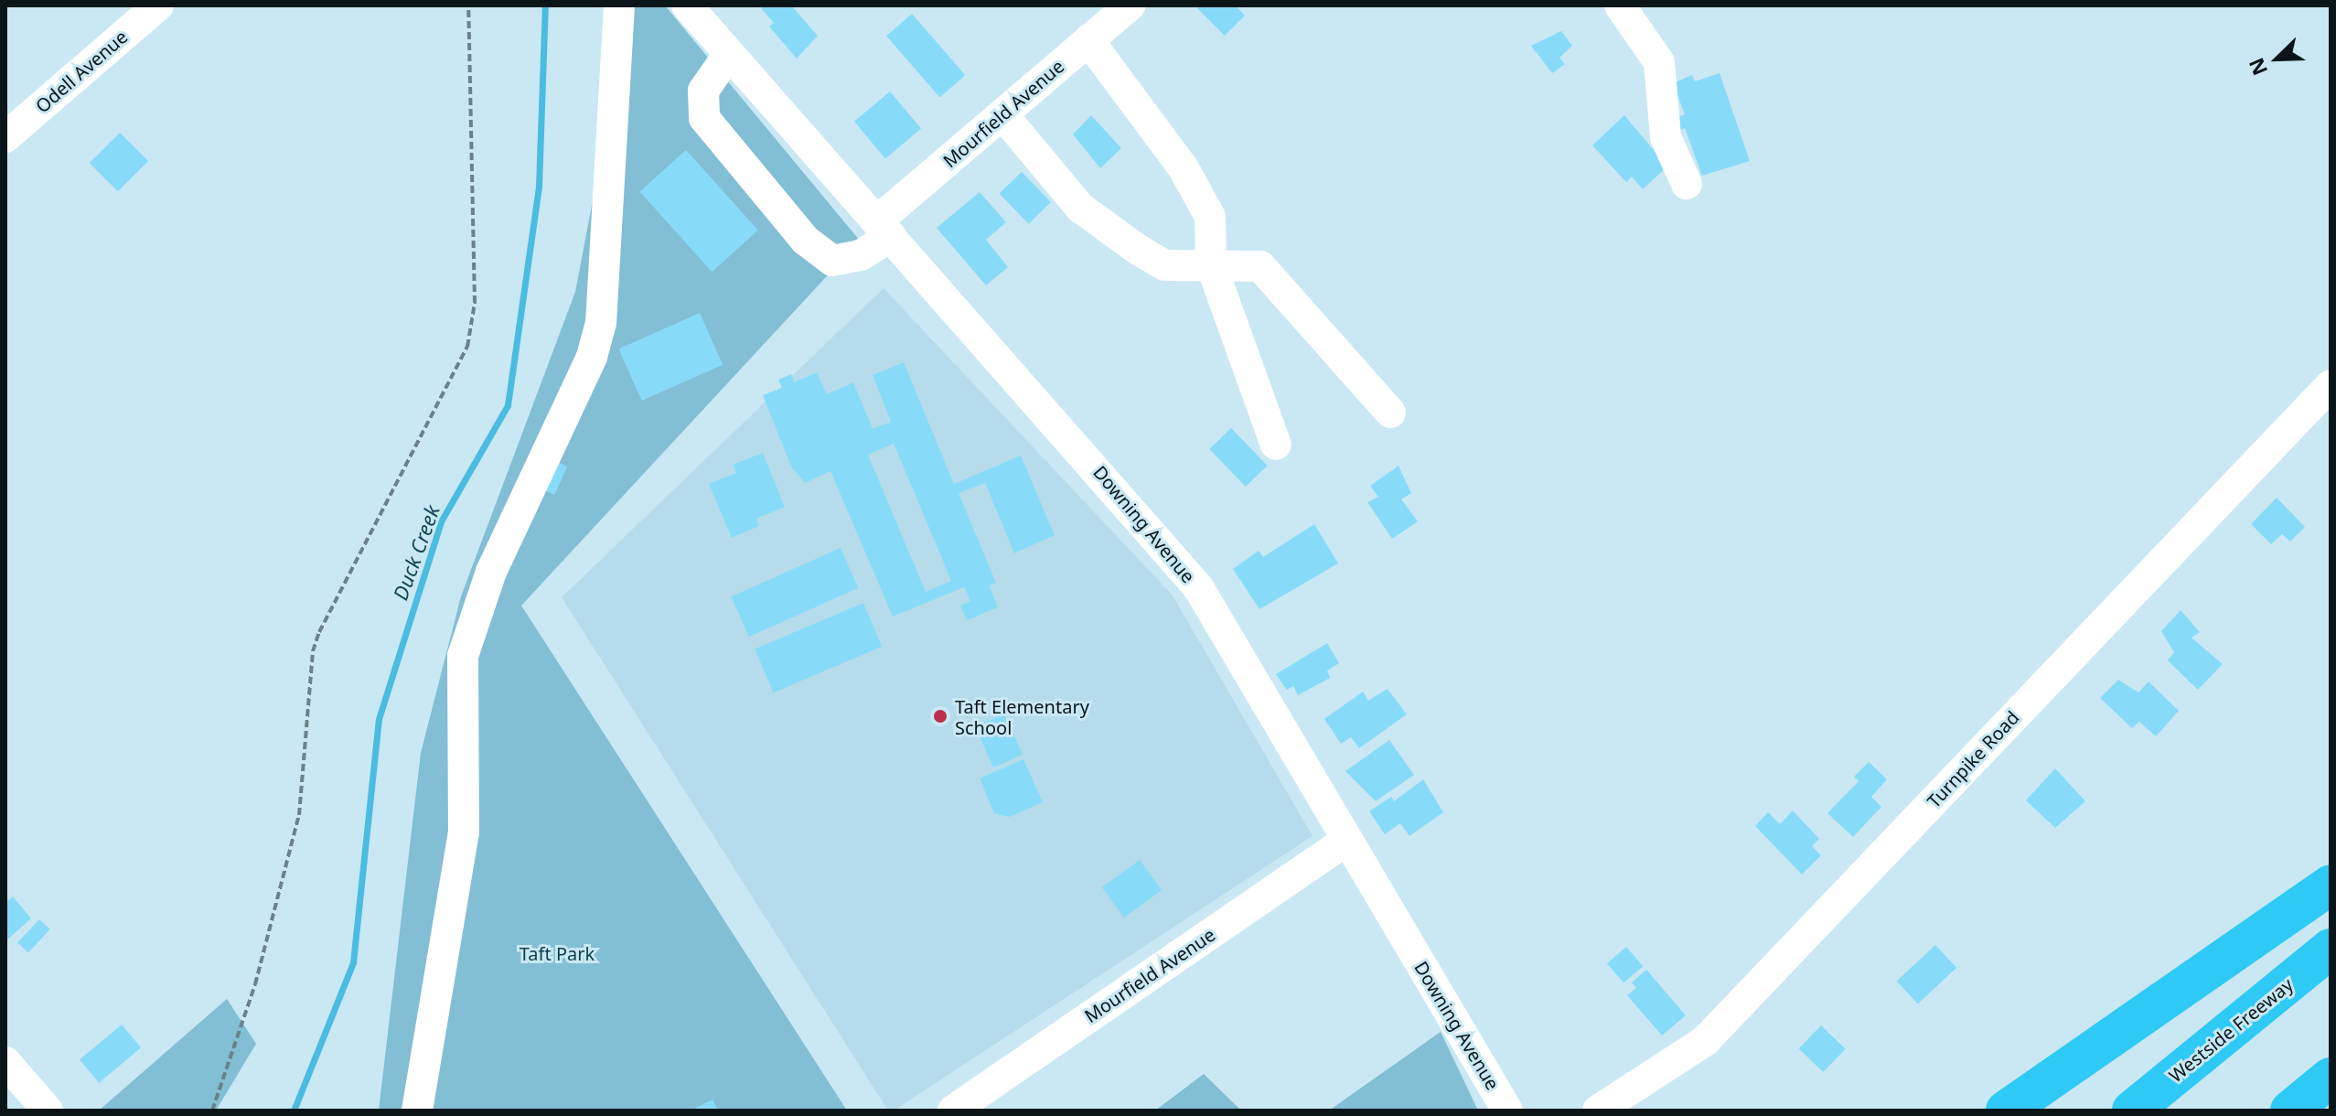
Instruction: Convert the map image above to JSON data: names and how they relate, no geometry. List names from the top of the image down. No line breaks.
{"streets":{"highway":["Westside Freeway"],"street":["Odell Avenue","Mourfield Avenue","Downing Avenue","Turnpike Road"]},"crossings":[["Mourfield Avenue","Downing Avenue"]],"water":["Duck Creek"],"parks":["Taft Park"],"places":["Taft Elementary School"],"north":"bottom left"}
